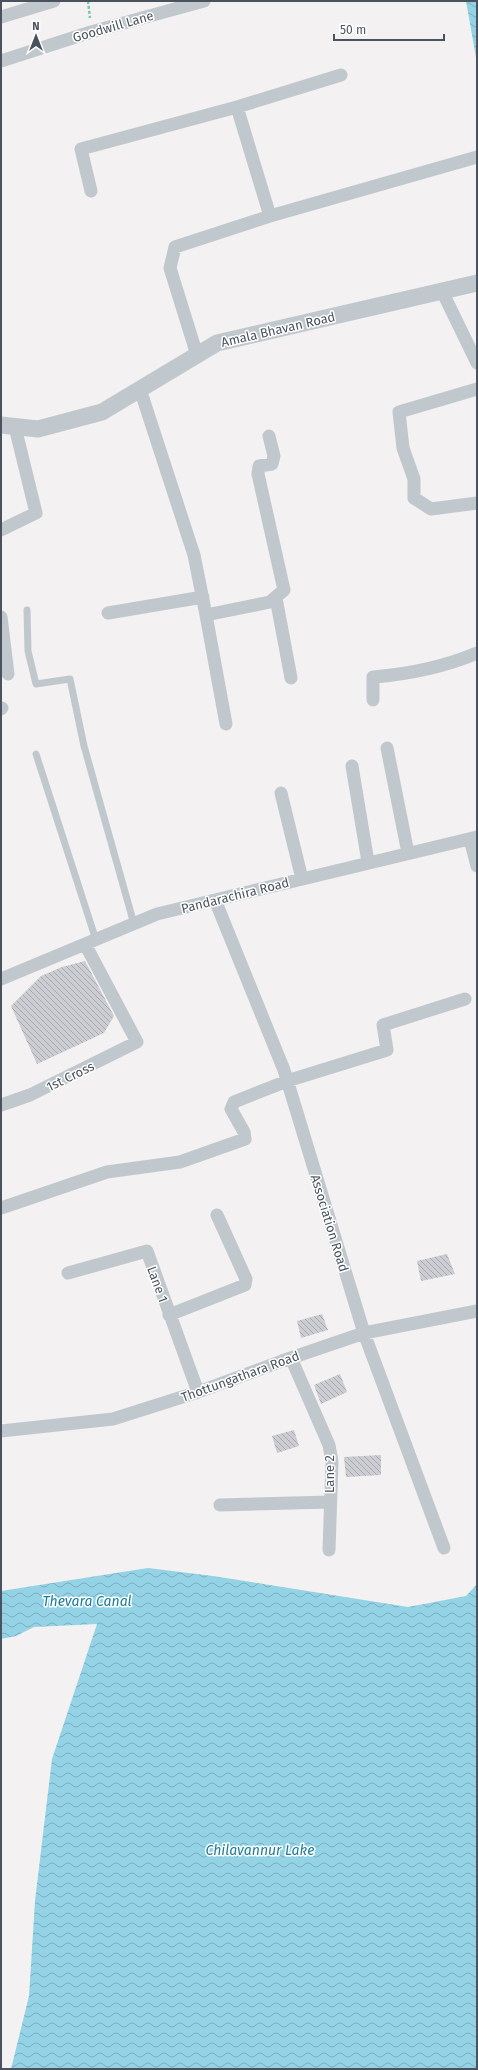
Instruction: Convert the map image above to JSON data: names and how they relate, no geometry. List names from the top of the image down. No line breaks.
{"streets":{"street":["Goodwill Lane","Amala Bhavan Road","Pandarachira Road","1st Cross","Association Road","Lane 1","Thottungathara Road","Lane 2"]},"crossings":[["Pandarachira Road","1st Cross"],["Pandarachira Road","Association Road"],["Association Road","Thottungathara Road"],["Lane 1","Thottungathara Road"],["Thottungathara Road","Lane 2"]],"water":["Thevara Canal","Chilavannur Lake"],"scale_bar":"50 m","north":"top"}
